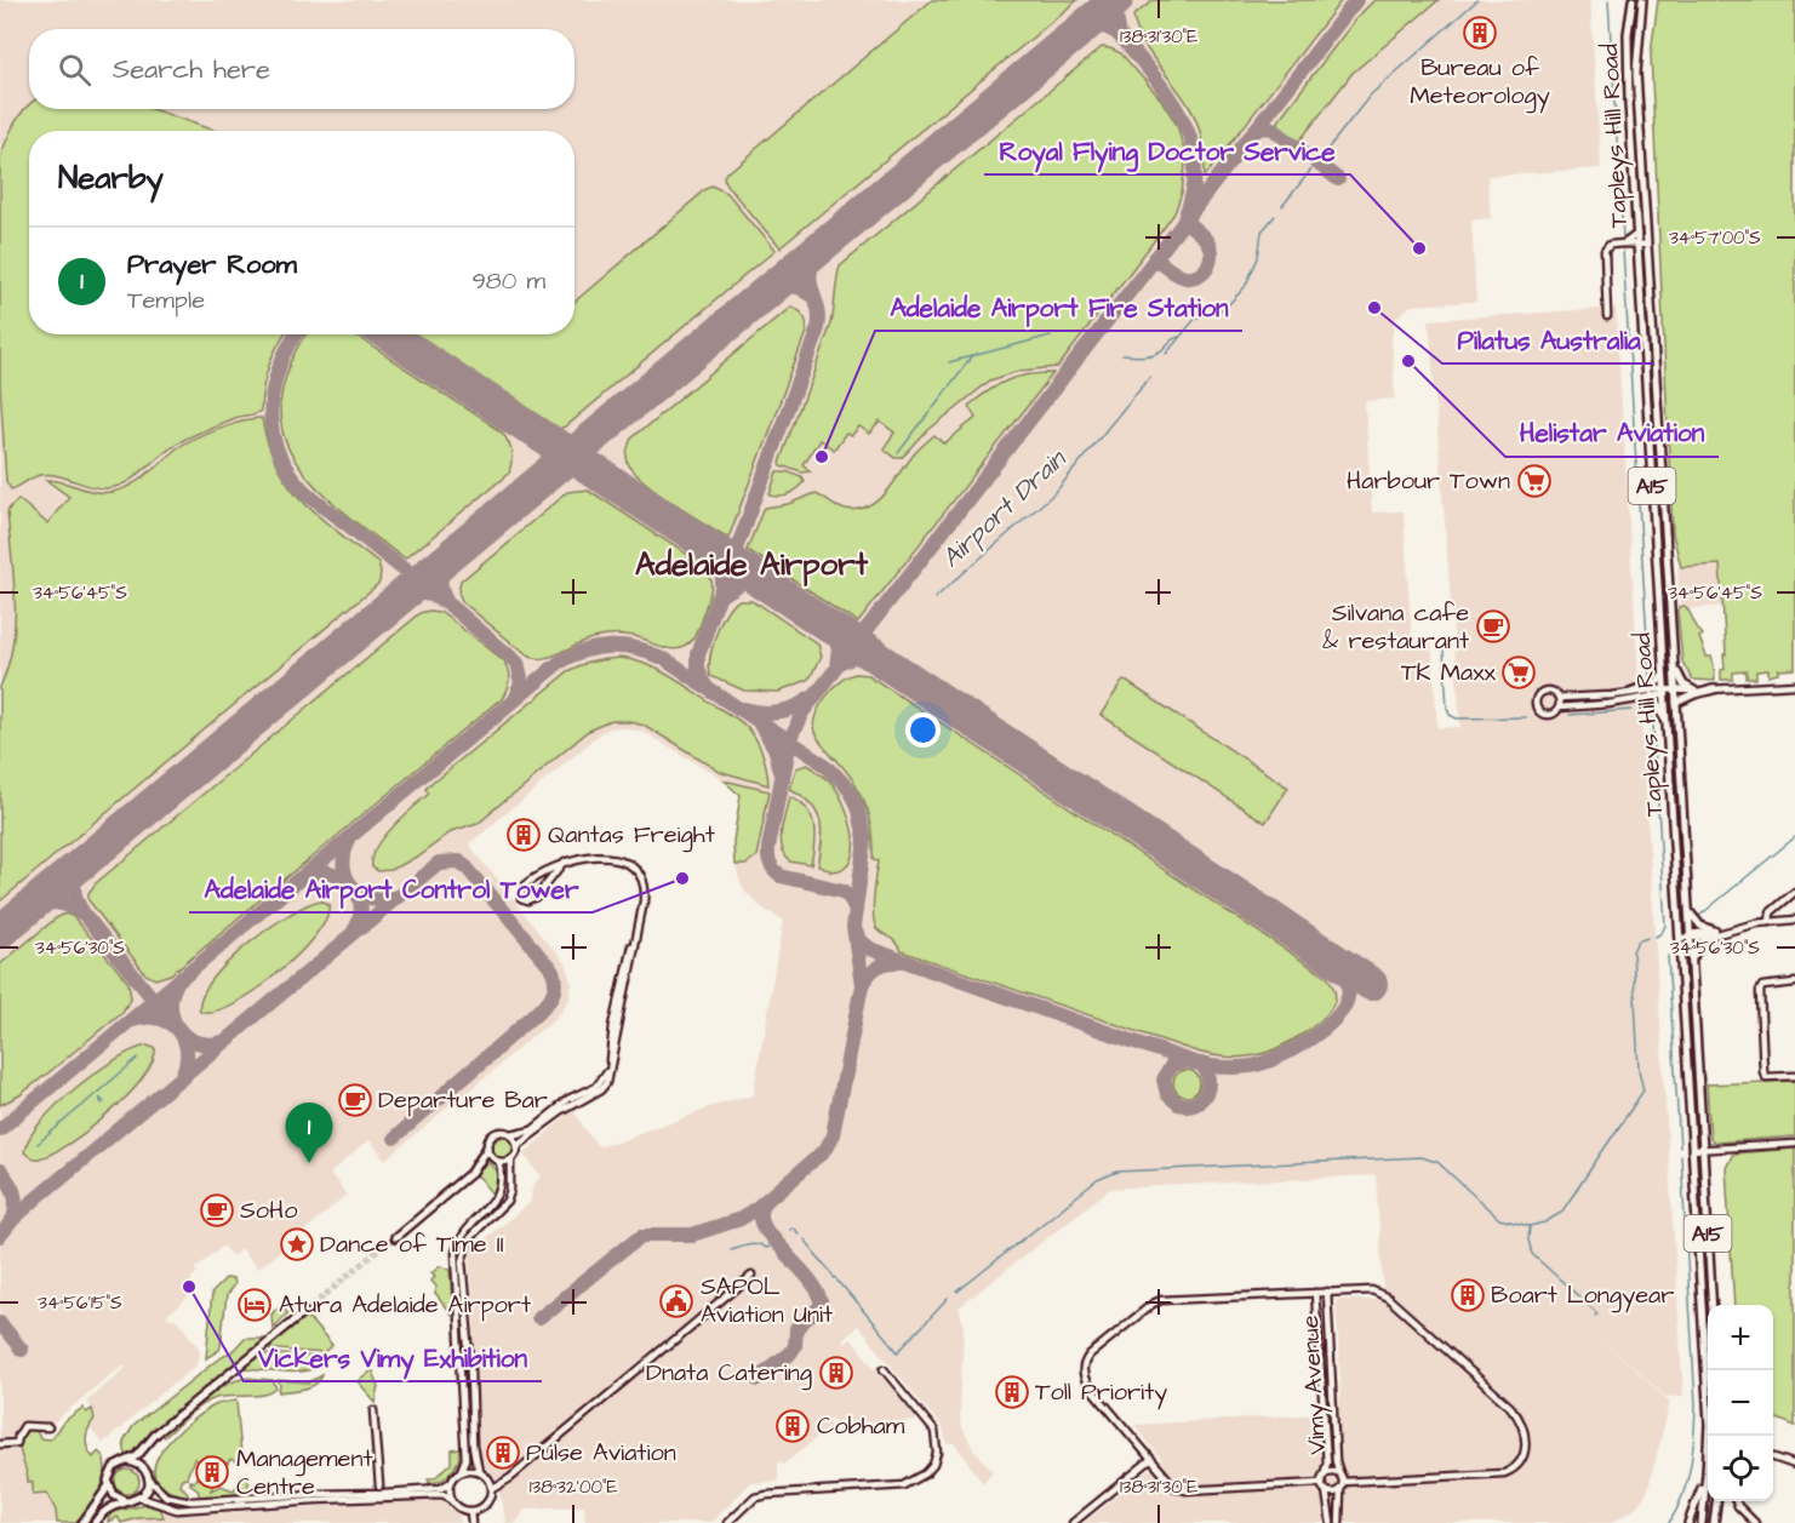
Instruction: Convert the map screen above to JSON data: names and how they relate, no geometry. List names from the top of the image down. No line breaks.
{"streets":{"main road":["Tapleys Hill Road","A15"],"street":["Vimy Avenue"]},"districts":["Adelaide Airport"],"water":["Airport Drain"],"places":{"building":["Bureau of Meteorology","Qantas Freight","Boart Longyear","Dnata Catering","Toll Priority","Cobham","Pulse Aviation","Management Centre"],"other":["Royal Flying Doctor Service","Pilatus Australia","Helistar Aviation","Adelaide Airport Fire Station","Adelaide Airport Control Tower","Vickers Vimy Exhibition"],"supermarket":["Harbour Town","TK Maxx"],"cafe":["Silvana cafe & restaurant","Departure Bar","SoHo"],"place":["Dance of Time II"],"public building":["SAPOL Aviation Unit"],"hotel":["Atura Adelaide Airport"]},"page":{"search":"Search here","heading":"Nearby","list":[{"mark":"1","name":"Prayer Room","note":"Temple","value":"980 m"}],"pins":"1","map_buttons":["+","−"]},"coordinates":["138°31'30\"E","34°57'00\"S","34°56'45\"S","34°56'30\"S","34°56'15\"S","138°32'00\"E"]}
